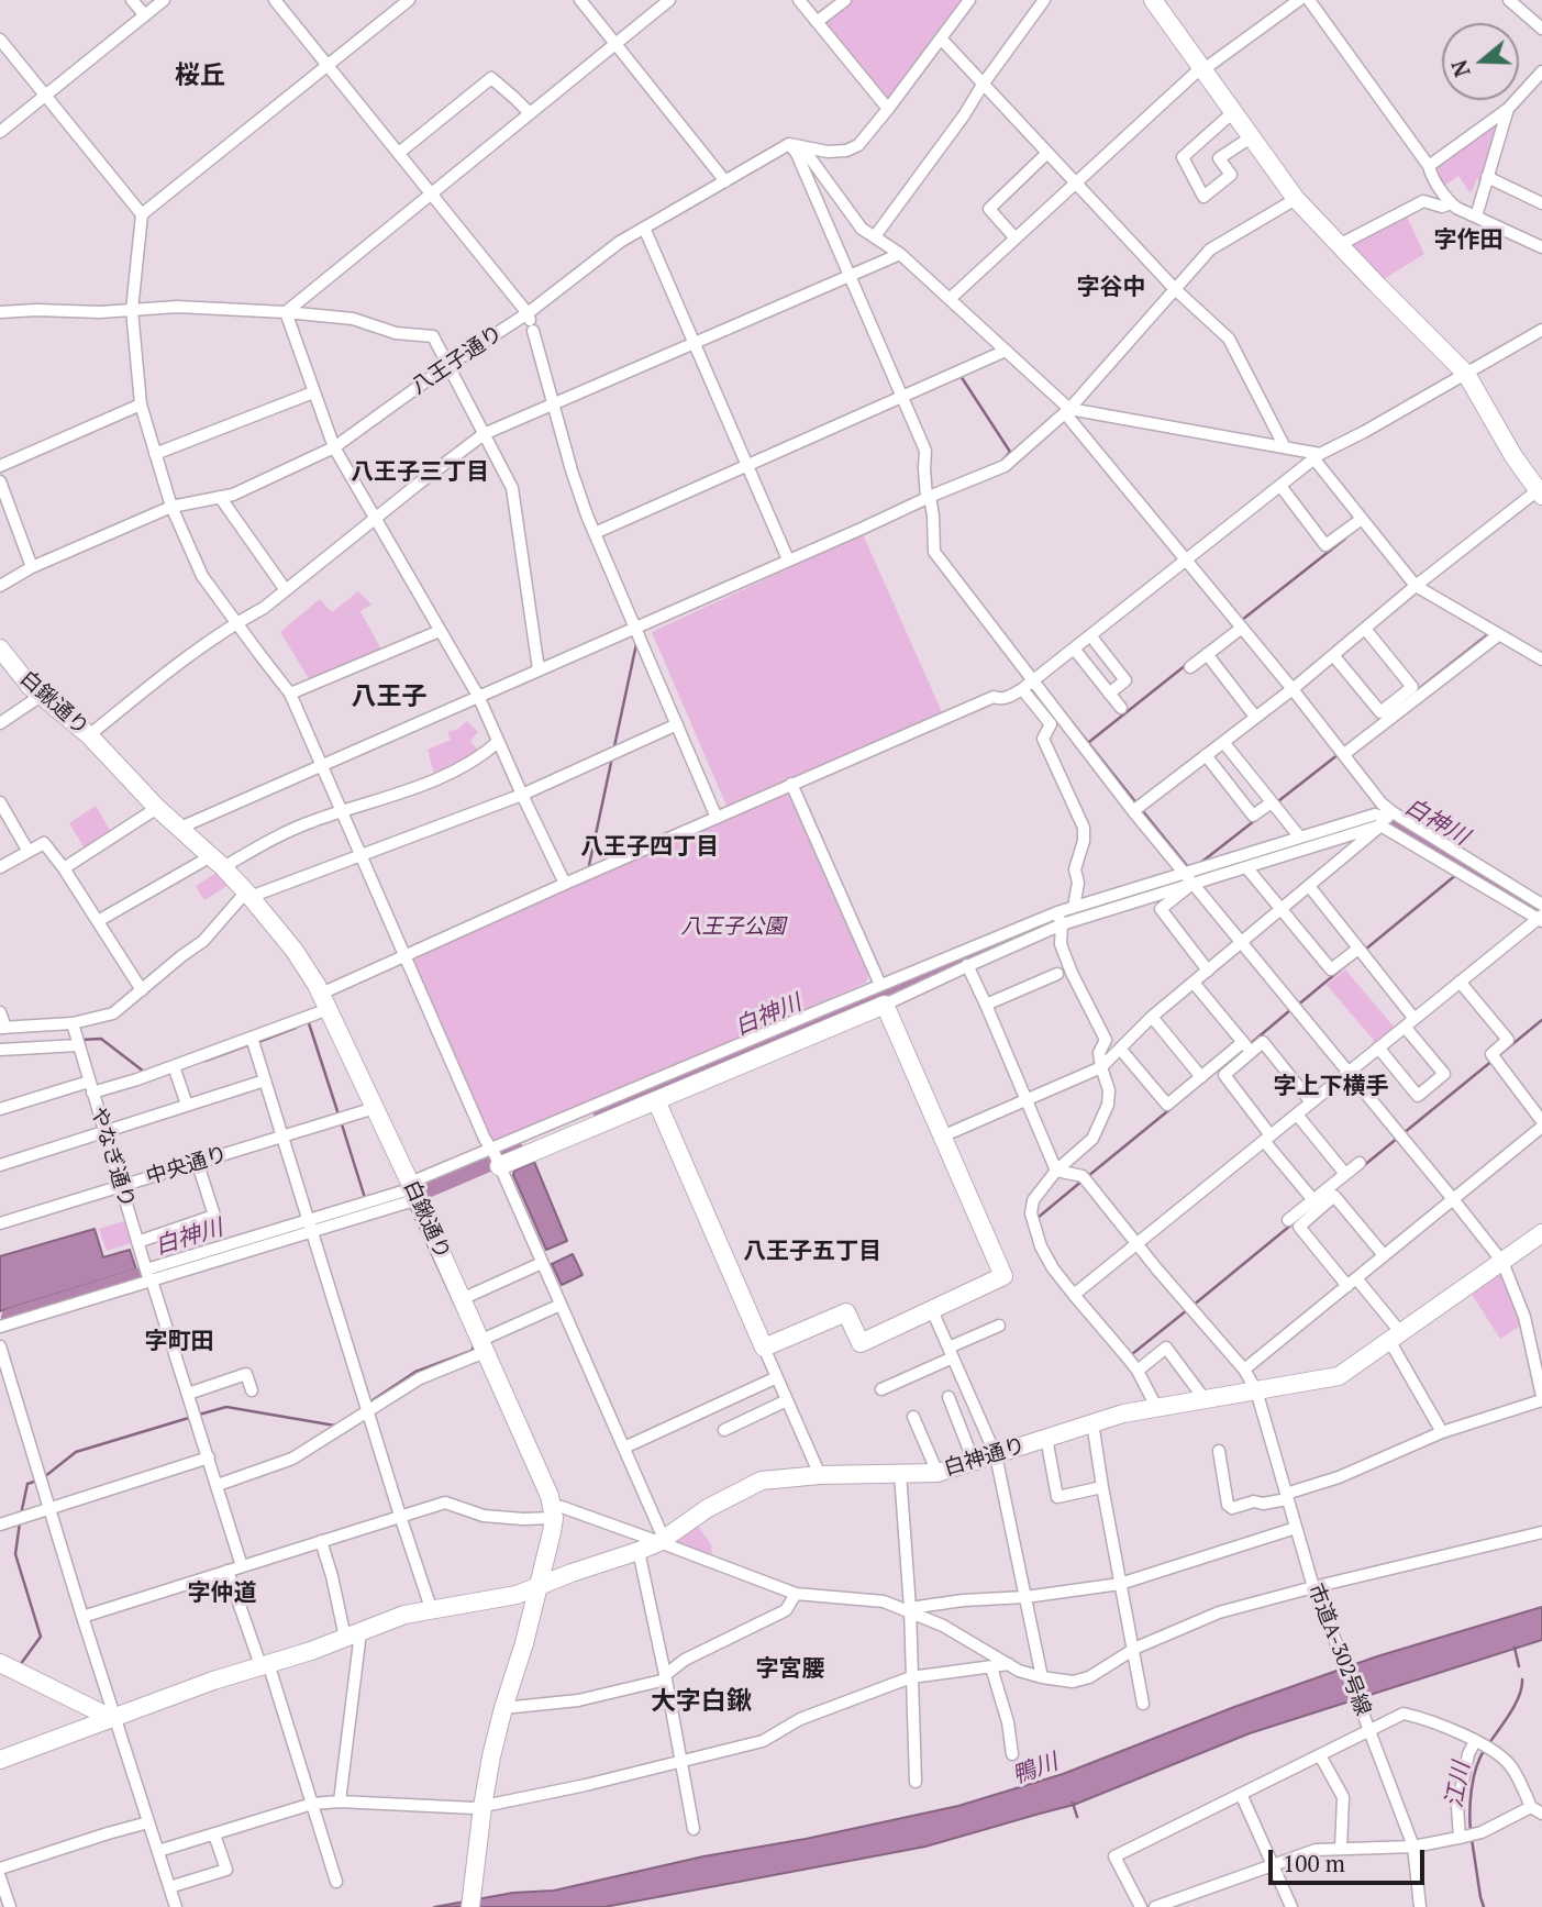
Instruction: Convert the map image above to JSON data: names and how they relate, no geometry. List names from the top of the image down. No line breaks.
{"streets":{"street":["八王子通り","白鍬通り","やなぎ通り","中央通り","白神通り","市道A-302号線"]},"crossings":[["白鍬通り","中央通り"],["やなぎ通り","中央通り"],["白神通り","市道A-302号線"]],"districts":["桜丘","字作田","字谷中","八王子三丁目","八王子","八王子四丁目","字上下横手","八王子五丁目","字町田","字仲道","字宮腰","大字白鍬"],"water":["白神川","鴨川","江川"],"parks":["八王子公園"],"scale_bar":"100 m","north":"left"}
